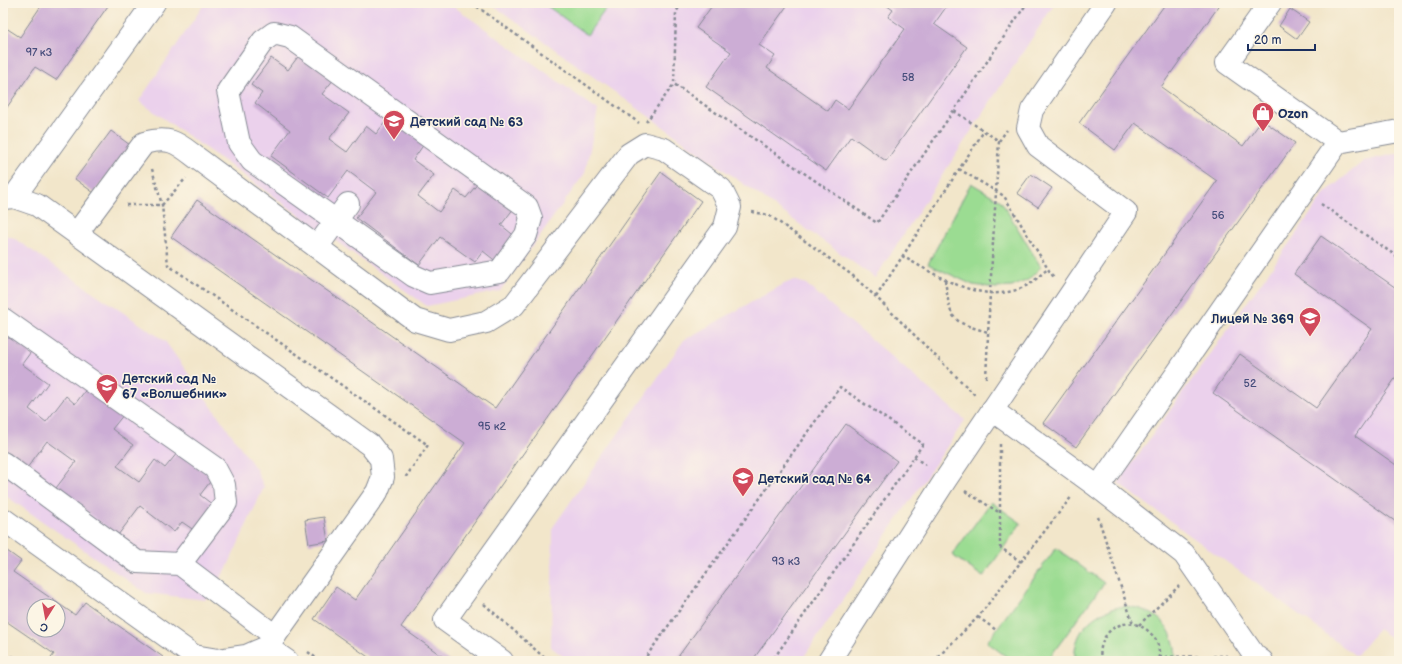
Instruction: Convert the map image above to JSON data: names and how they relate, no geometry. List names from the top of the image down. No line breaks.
{"places":{"shop":["Ozon"],"school or university":["Детский сад № 63","Лицей № 369","Детский сад № 67 «Волшебник»","Детский сад № 64"]},"house_numbers":["97 к3","58","56","52","95 к2","93 к3"],"scale_bar":"20 m","north":"bottom"}
